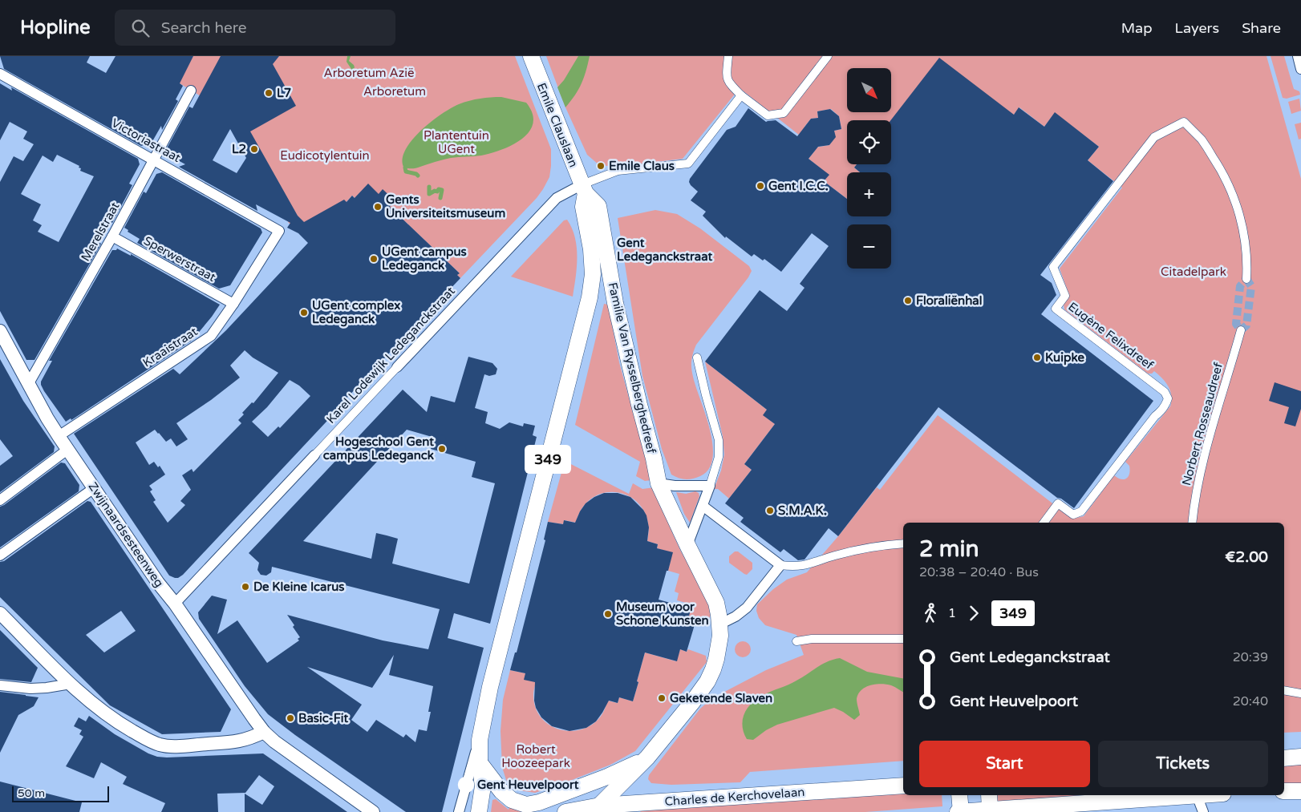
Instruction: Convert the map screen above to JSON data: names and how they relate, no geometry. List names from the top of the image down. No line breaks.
{"streets":{"main road":["Emile Clauslaan","Familie Van Rysselberghedreef","Charles de Kerchovelaan"],"street":["Victoriastraat","Merelstraat","Sperwerstraat","Eugène Felixdreef","Kraaistraat","Karel Lodewijk Ledeganckstraat","Norbert Rosseaudreef","Zwijnaardsesteenweg"]},"crossings":[["Emile Clauslaan","Karel Lodewijk Ledeganckstraat"],["Emile Clauslaan","Familie Van Rysselberghedreef"],["Victoriastraat","Merelstraat"],["Victoriastraat","Kraaistraat"],["Merelstraat","Sperwerstraat"],["Merelstraat","Zwijnaardsesteenweg"],["Sperwerstraat","Kraaistraat"],["Kraaistraat","Zwijnaardsesteenweg"],["Karel Lodewijk Ledeganckstraat","Familie Van Rysselberghedreef"],["Karel Lodewijk Ledeganckstraat","Zwijnaardsesteenweg"],["Familie Van Rysselberghedreef","Charles de Kerchovelaan"]],"parks":["Arboretum Azië","Arboretum","Plantentuin UGent","Eudicotylentuin","Citadelpark","Robert Hoozeepark"],"places":["L7","L2","Emile Claus","Gent I.C.C.","Gents Universiteitsmuseum","Gent Ledeganckstraat","UGent campus Ledeganck","Floraliënhal","UGent complex Ledeganck","Kuipke","Hogeschool Gent campus Ledeganck","S.M.A.K.","De Kleine Icarus","Museum voor Schone Kunsten","Geketende Slaven","Basic-Fit","Gent Heuvelpoort"],"lines":["bus line 349"],"scale_bar":"50 m","north":"bottom right","page":{"header":"Hopline","search":"Search here","nav":["Map","Layers","Share"],"on_map":"349","map_buttons":["+","−"],"heading":["2 min","20:38 – 20:40 · Bus","€2.00"],"legs":["1","349"],"list":[{"name":"Gent Ledeganckstraat","value":"20:39"},{"name":"Gent Heuvelpoort","value":"20:40"}],"buttons":["Start","Tickets"],"scale":"50 m"}}
